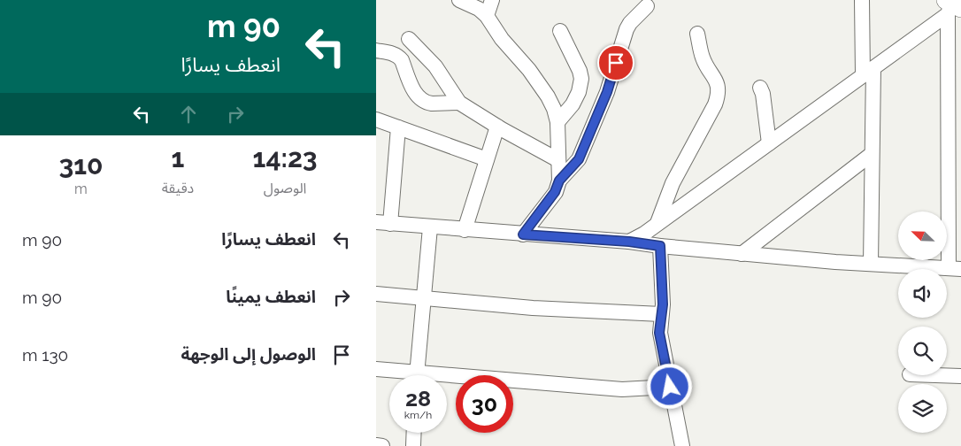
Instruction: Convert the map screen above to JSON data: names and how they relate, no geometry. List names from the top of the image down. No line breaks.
{"north":"top left","page":{"turn":["90 m","انعطف يسارًا"],"eta":["14:23","الوصول","1","دقيقة","310","m"],"list":[{"name":"انعطف يسارًا","value":"90 m"},{"name":"انعطف يمينًا","value":"90 m"},{"name":"الوصول إلى الوجهة","value":"130 m"}],"speed":"28 km/h","limit":"30"}}
